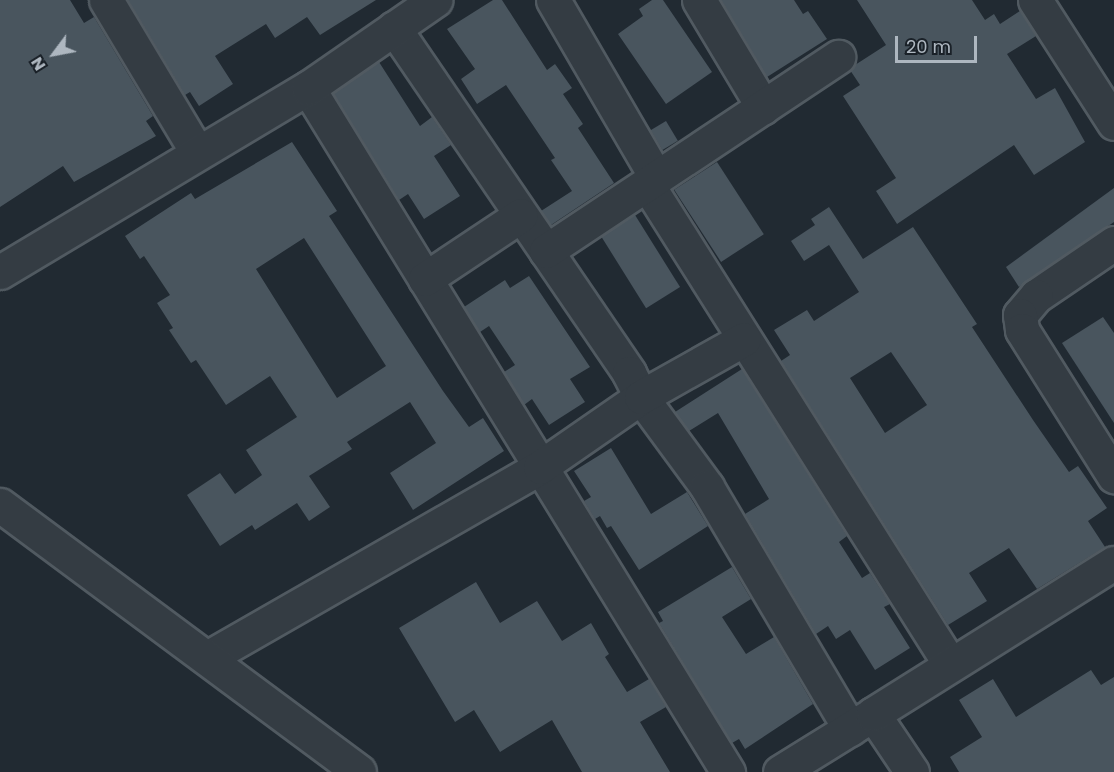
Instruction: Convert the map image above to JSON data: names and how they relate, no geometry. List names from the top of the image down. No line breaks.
{"scale_bar":"20 m","north":"bottom left"}
